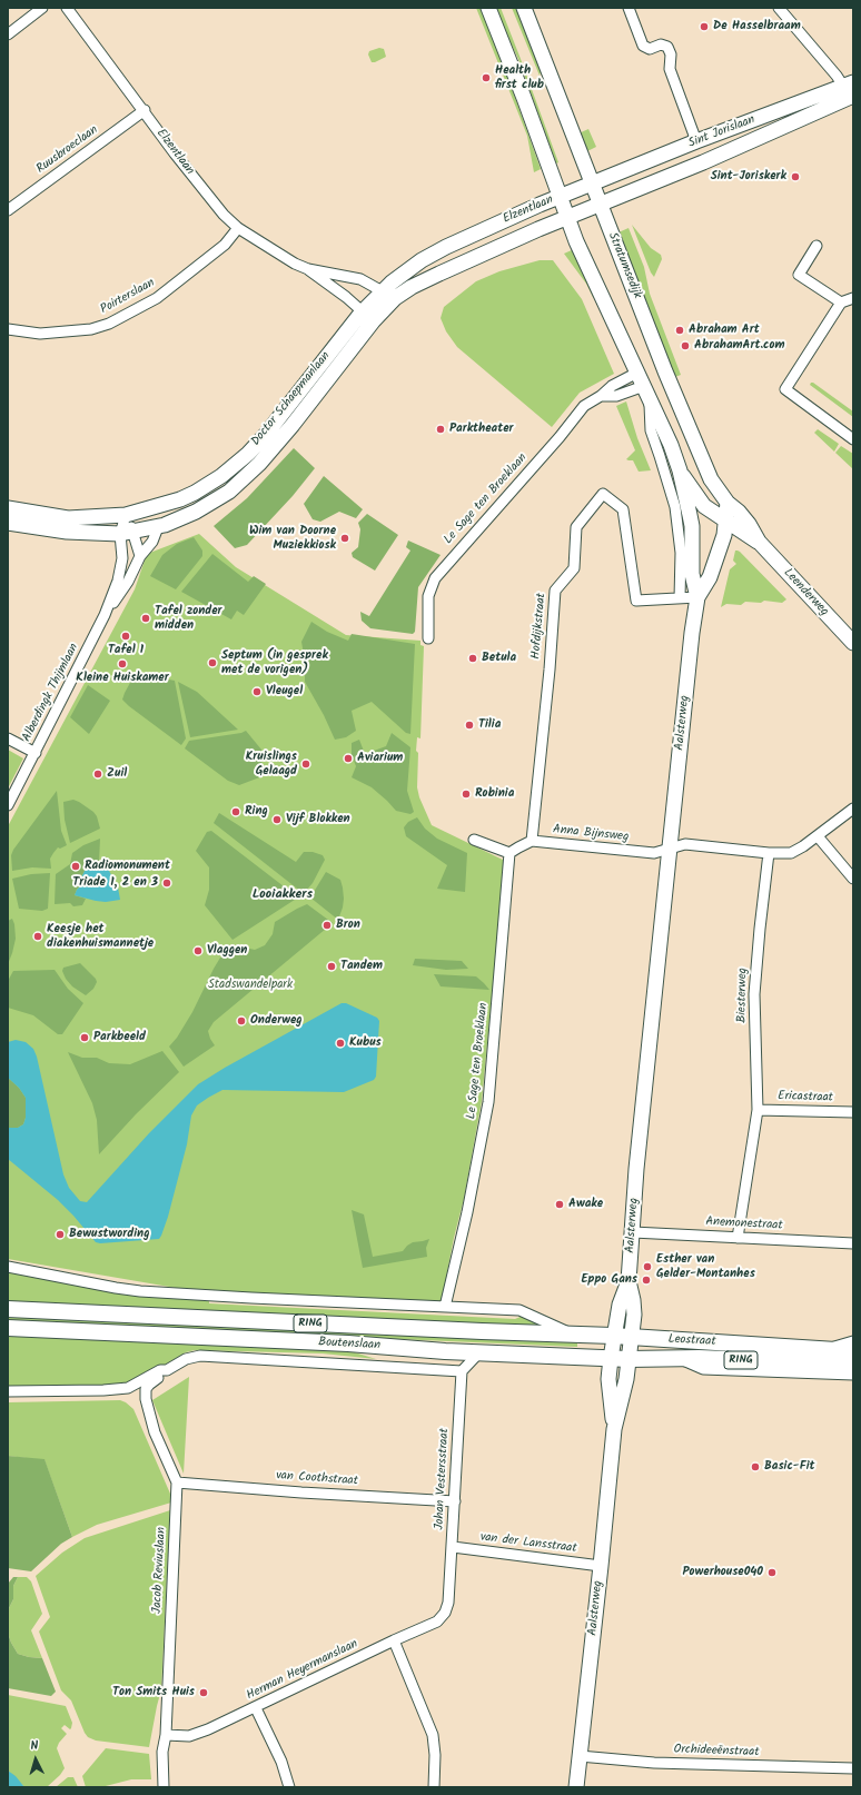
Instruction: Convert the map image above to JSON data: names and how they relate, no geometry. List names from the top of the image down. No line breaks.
{"streets":{"main road":["Sint Jorislaan","Elzentlaan","Stratumsedijk","Doctor Schaepmanlaan","Leenderweg","Aalsterweg","RING","Leostraat","Boutenslaan"],"street":["Ruusbroeclaan","Poirterslaan","Le Sage ten Broeklaan","Hofdijkstraat","Alberdingk Thijmlaan","Anna Bijnsweg","Biesterweg","Ericastraat","Anemonestraat","van Coothstraat","Johan Vestersstraat","van der Lansstraat","Jacob Reviuslaan","Herman Heyermanslaan","Orchideeënstraat"]},"crossings":[["Sint Jorislaan","Elzentlaan"],["Sint Jorislaan","Stratumsedijk"],["Ruusbroeclaan","Elzentlaan"],["Elzentlaan","Poirterslaan"],["Elzentlaan","Doctor Schaepmanlaan"],["Stratumsedijk","Leenderweg"],["Doctor Schaepmanlaan","Alberdingk Thijmlaan"],["Le Sage ten Broeklaan","Boutenslaan"],["Leenderweg","Aalsterweg"],["Hofdijkstraat","Anna Bijnsweg"],["Aalsterweg","Anna Bijnsweg"],["Aalsterweg","Anemonestraat"],["Aalsterweg","Leostraat"],["Aalsterweg","Boutenslaan"],["Aalsterweg","van der Lansstraat"],["Aalsterweg","Orchideeënstraat"],["Anna Bijnsweg","Biesterweg"],["Biesterweg","Ericastraat"],["Biesterweg","Anemonestraat"],["Leostraat","Boutenslaan"],["Boutenslaan","Johan Vestersstraat"],["Boutenslaan","Jacob Reviuslaan"],["van Coothstraat","Johan Vestersstraat"],["van Coothstraat","Jacob Reviuslaan"],["Johan Vestersstraat","van der Lansstraat"],["Johan Vestersstraat","Herman Heyermanslaan"],["Jacob Reviuslaan","Herman Heyermanslaan"]],"districts":["Looiakkers"],"parks":["Stadswandelpark"],"places":["De Hasselbraam","Health first club","Sint-Joriskerk","Abraham Art","AbrahamArt.com","Parktheater","Wim van Doorne Muziekkiosk","Tafel zonder midden","Tafel 1","Betula","Septum (in gesprek met de vorigen)","Kleine Huiskamer","Vleugel","Tilia","Aviarium","Kruislings Gelaagd","Zuil","Robinia","Ring","Vijf Blokken","Radiomonument","Triade 1, 2 en 3","Bron","Keesje het diakenhuismannetje","Vlaggen","Tandem","Onderweg","Parkbeeld","Kubus","Awake","Bewustwording","Esther van Gelder-Montanhes","Eppo Gans","Basic-Fit","Powerhouse040","Ton Smits Huis"],"north":"top"}
